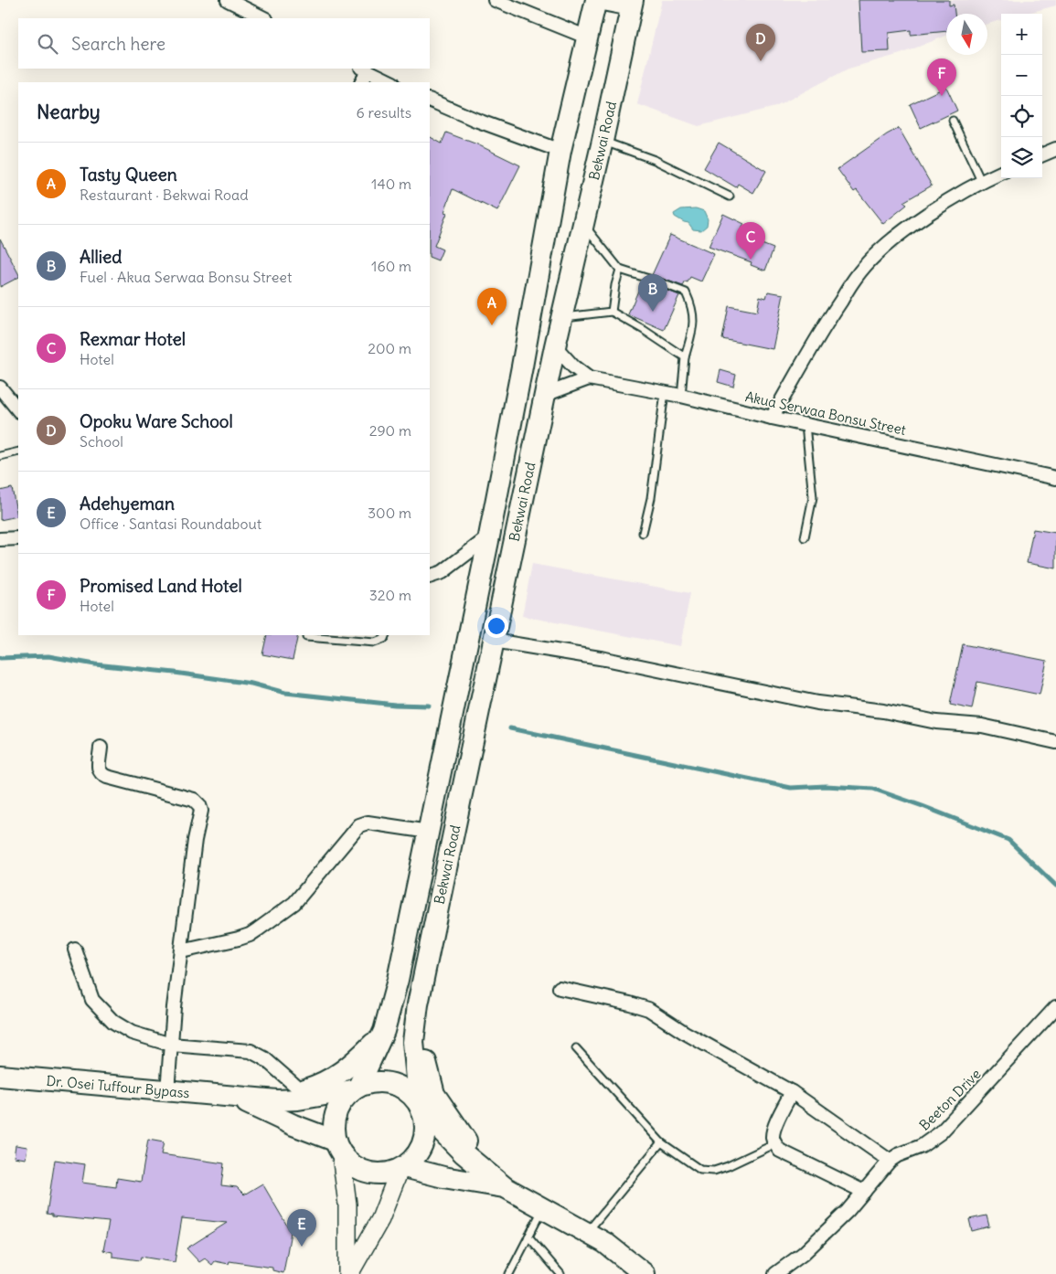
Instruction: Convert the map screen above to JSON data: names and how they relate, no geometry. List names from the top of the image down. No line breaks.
{"streets":{"highway":["Bekwai Road","Dr. Osei Tuffour Bypass"],"street":["Akua Serwaa Bonsu Street","Beeton Drive"]},"crossings":[["Bekwai Road","Dr. Osei Tuffour Bypass"]],"north":"bottom","page":{"map_buttons":["+","−"],"search":"Search here","pins":["D","F","C","B","A","E"],"heading":["Nearby","6 results"],"list":[{"mark":"A","name":"Tasty Queen","note":"Restaurant · Bekwai Road","value":"140 m"},{"mark":"B","name":"Allied","note":"Fuel · Akua Serwaa Bonsu Street","value":"160 m"},{"mark":"C","name":"Rexmar Hotel","note":"Hotel","value":"200 m"},{"mark":"D","name":"Opoku Ware School","note":"School","value":"290 m"},{"mark":"E","name":"Adehyeman","note":"Office · Santasi Roundabout","value":"300 m"},{"mark":"F","name":"Promised Land Hotel","note":"Hotel","value":"320 m"}]}}
